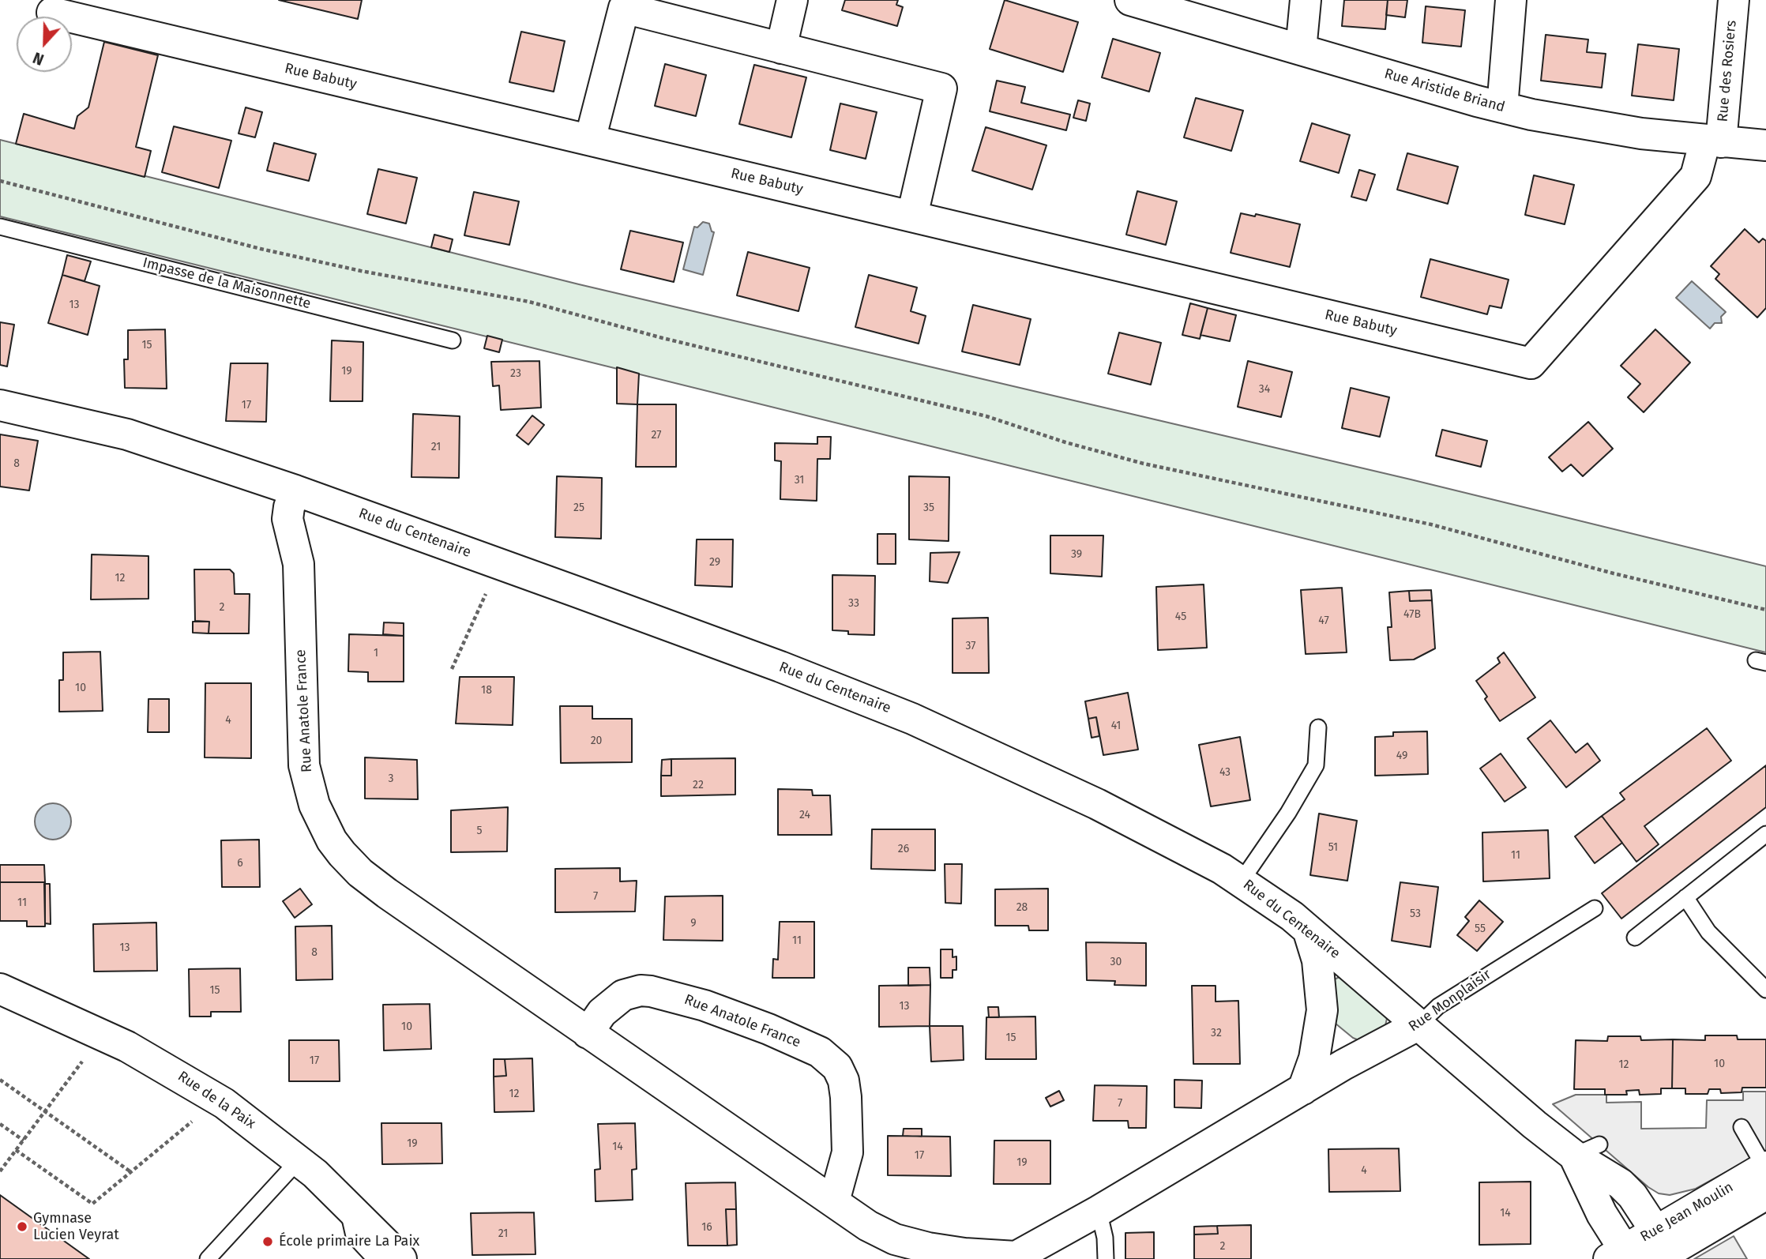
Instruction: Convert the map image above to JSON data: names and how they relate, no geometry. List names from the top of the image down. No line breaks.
{"streets":{"street":["Rue des Rosiers","Rue Babuty","Rue Aristide Briand","Rue du Centenaire","Rue Anatole France","Rue Monplaisir","Rue de la Paix","Rue Jean Moulin"],"lane":["Impasse de la Maisonnette"]},"crossings":[["Rue des Rosiers","Rue Babuty"],["Rue des Rosiers","Rue Aristide Briand"],["Rue Babuty","Rue Aristide Briand"],["Rue du Centenaire","Rue Anatole France"],["Rue du Centenaire","Rue Monplaisir"],["Rue du Centenaire","Rue Jean Moulin"],["Rue Anatole France","Rue Monplaisir"]],"places":["Gymnase Lucien Veyrat","École primaire La Paix"],"house_numbers":["13","15","19","23","34","17","27","21","8","31","25","35","39","29","12","33","2","47B","45","47","37","1","10","18","4","41","20","49","43","3","22","24","5","51","26","11","6","7","11","28","53","9","55","11","13","8","30","15","13","10","32","15","17","10","12","12","7","19","14","17","19","4","14","16","21","2"],"north":"bottom"}
